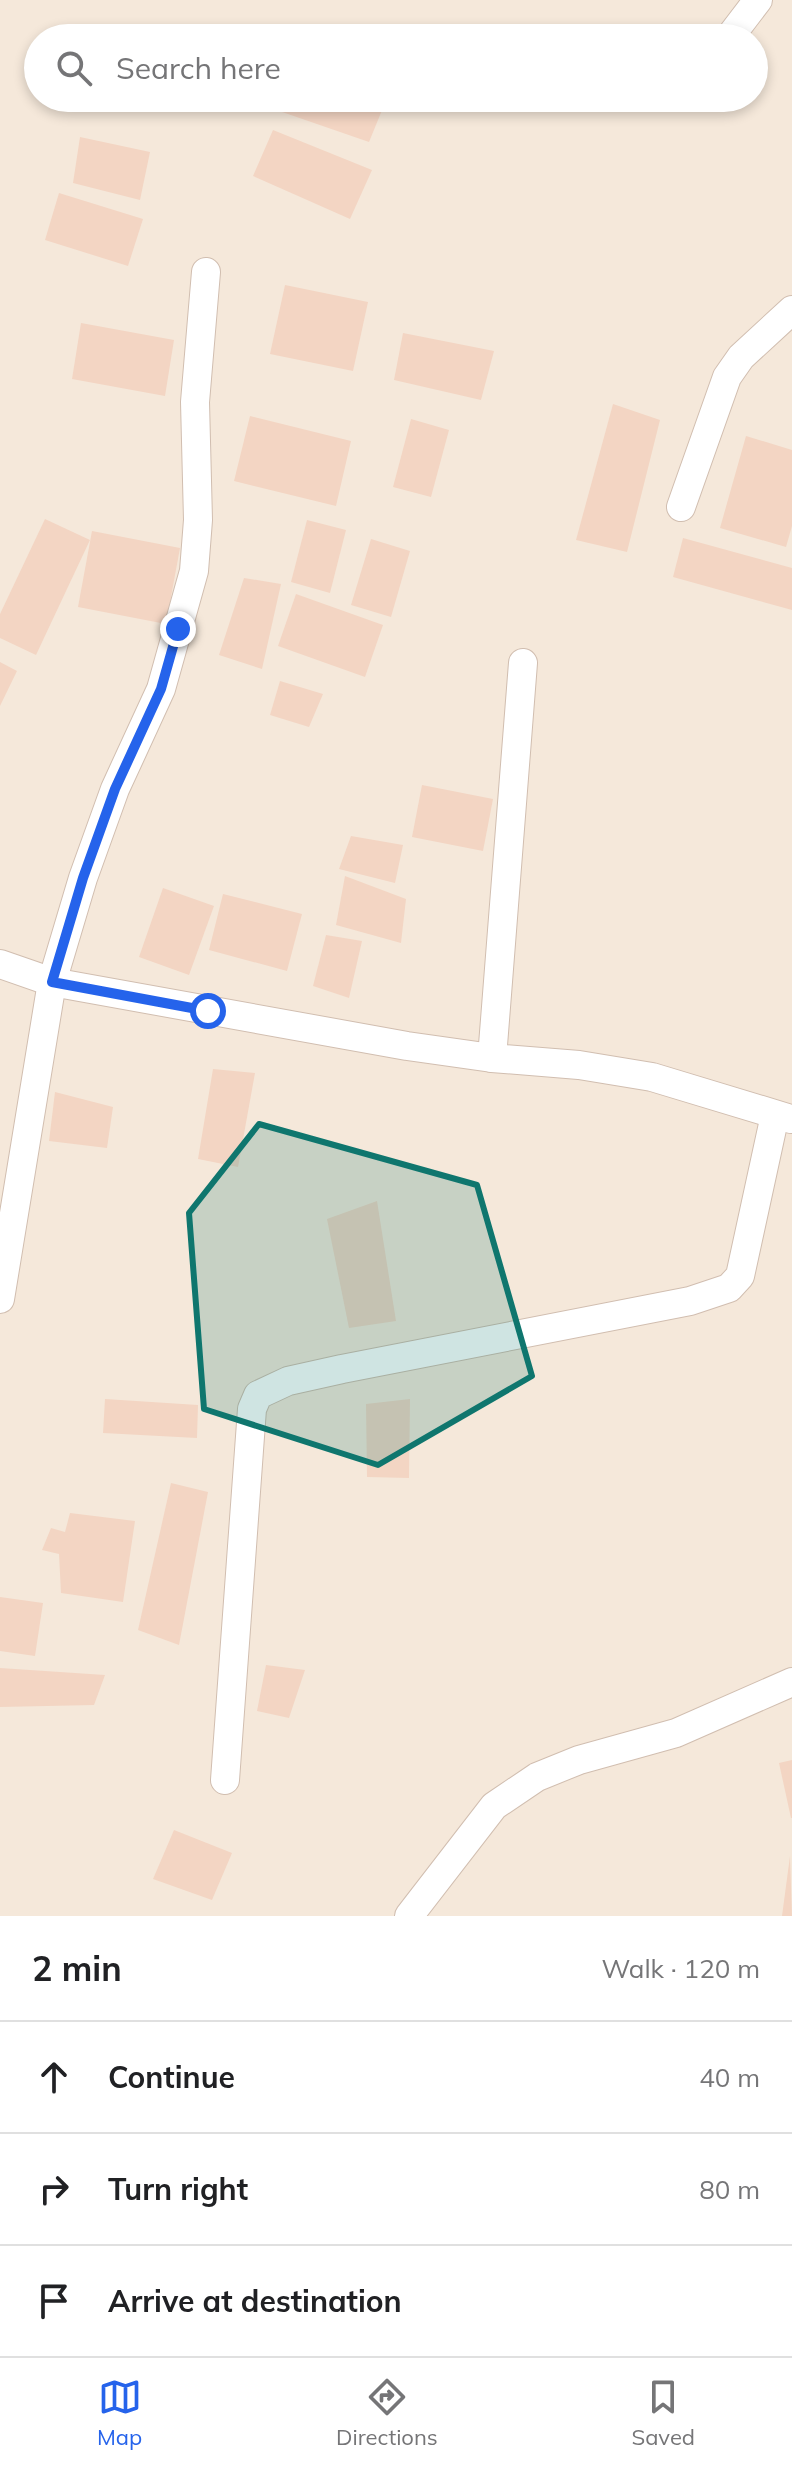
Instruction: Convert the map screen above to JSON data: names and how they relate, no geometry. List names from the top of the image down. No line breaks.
{"page":{"search":"Search here","heading":["2 min","Walk · 120 m"],"list":[["Continue","40 m"],["Turn right","80 m"],"Arrive at destination"],"nav":["Map","Directions","Saved"]}}
